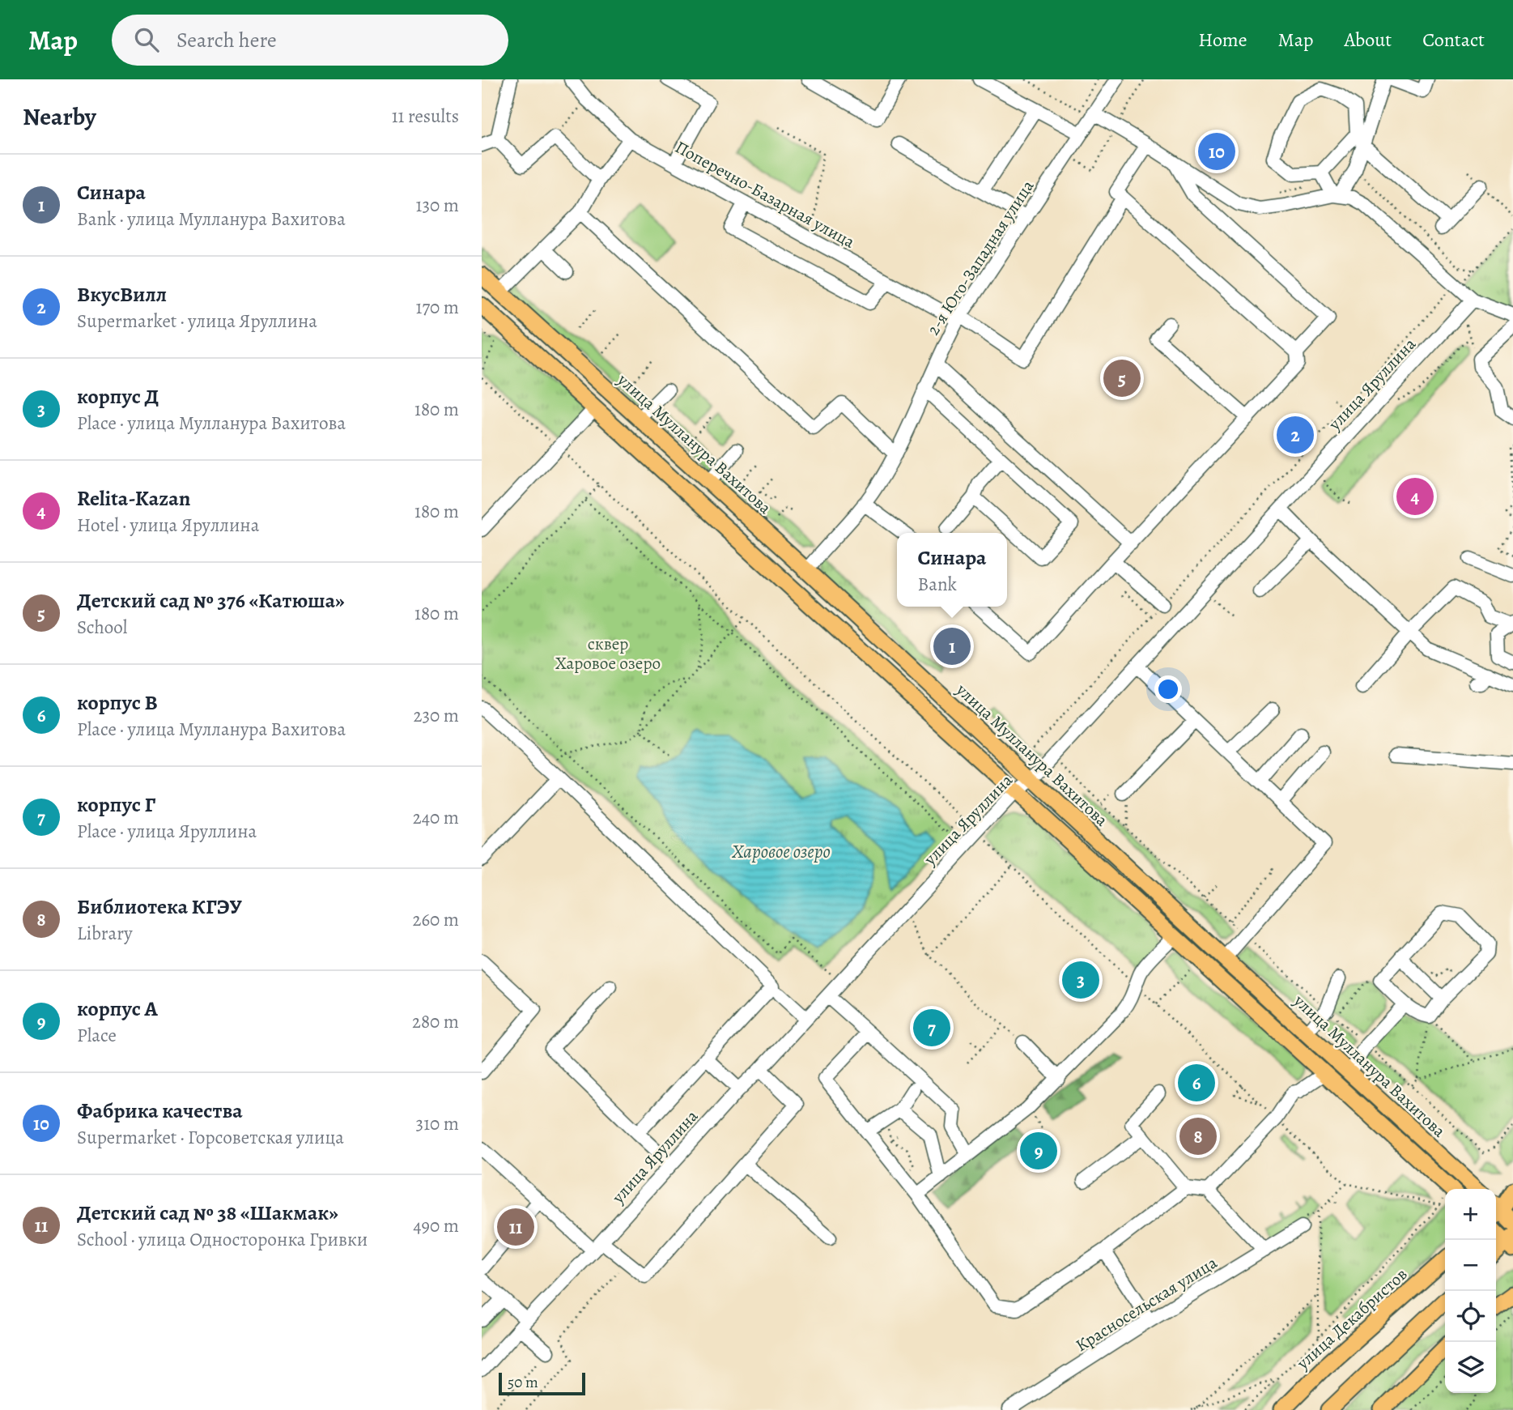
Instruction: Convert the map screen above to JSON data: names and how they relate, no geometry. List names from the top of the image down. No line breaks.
{"streets":{"main road":["улица Мулланура Вахитова","улица Декабристов"],"street":["Поперечно-Базарная улица","2-я Юго-Западная улица","улица Яруллина","Красносельская улица"]},"crossings":[["Поперечно-Базарная улица","2-я Юго-Западная улица"],["2-я Юго-Западная улица","улица Мулланура Вахитова"],["улица Яруллина","улица Мулланура Вахитова"]],"water":["Харовое озеро"],"parks":["сквер Харовое озеро"],"scale_bar":"50 m","page":{"header":"Map","search":"Search here","nav":["Home","Map","About","Contact"],"heading":["Nearby","11 results"],"pins":["10","5","2","4","1","3","7","6","8","9","11"],"list":[{"mark":"1","name":"Синара","note":"Bank · улица Мулланура Вахитова","value":"130 m"},{"mark":"2","name":"ВкусВилл","note":"Supermarket · улица Яруллина","value":"170 m"},{"mark":"3","name":"корпус Д","note":"Place · улица Мулланура Вахитова","value":"180 m"},{"mark":"4","name":"Relita-Kazan","note":"Hotel · улица Яруллина","value":"180 m"},{"mark":"5","name":"Детский сад № 376 «Катюша»","note":"School","value":"180 m"},{"mark":"6","name":"корпус В","note":"Place · улица Мулланура Вахитова","value":"230 m"},{"mark":"7","name":"корпус Г","note":"Place · улица Яруллина","value":"240 m"},{"mark":"8","name":"Библиотека КГЭУ","note":"Library","value":"260 m"},{"mark":"9","name":"корпус А","note":"Place","value":"280 m"},{"mark":"10","name":"Фабрика качества","note":"Supermarket · Горсоветская улица","value":"310 m"},{"mark":"11","name":"Детский сад № 38 «Шакмак»","note":"School · улица Односторонка Гривки","value":"490 m"}],"popup":["Синара","Bank"],"map_buttons":["+","−"],"scale":"50 m"}}
